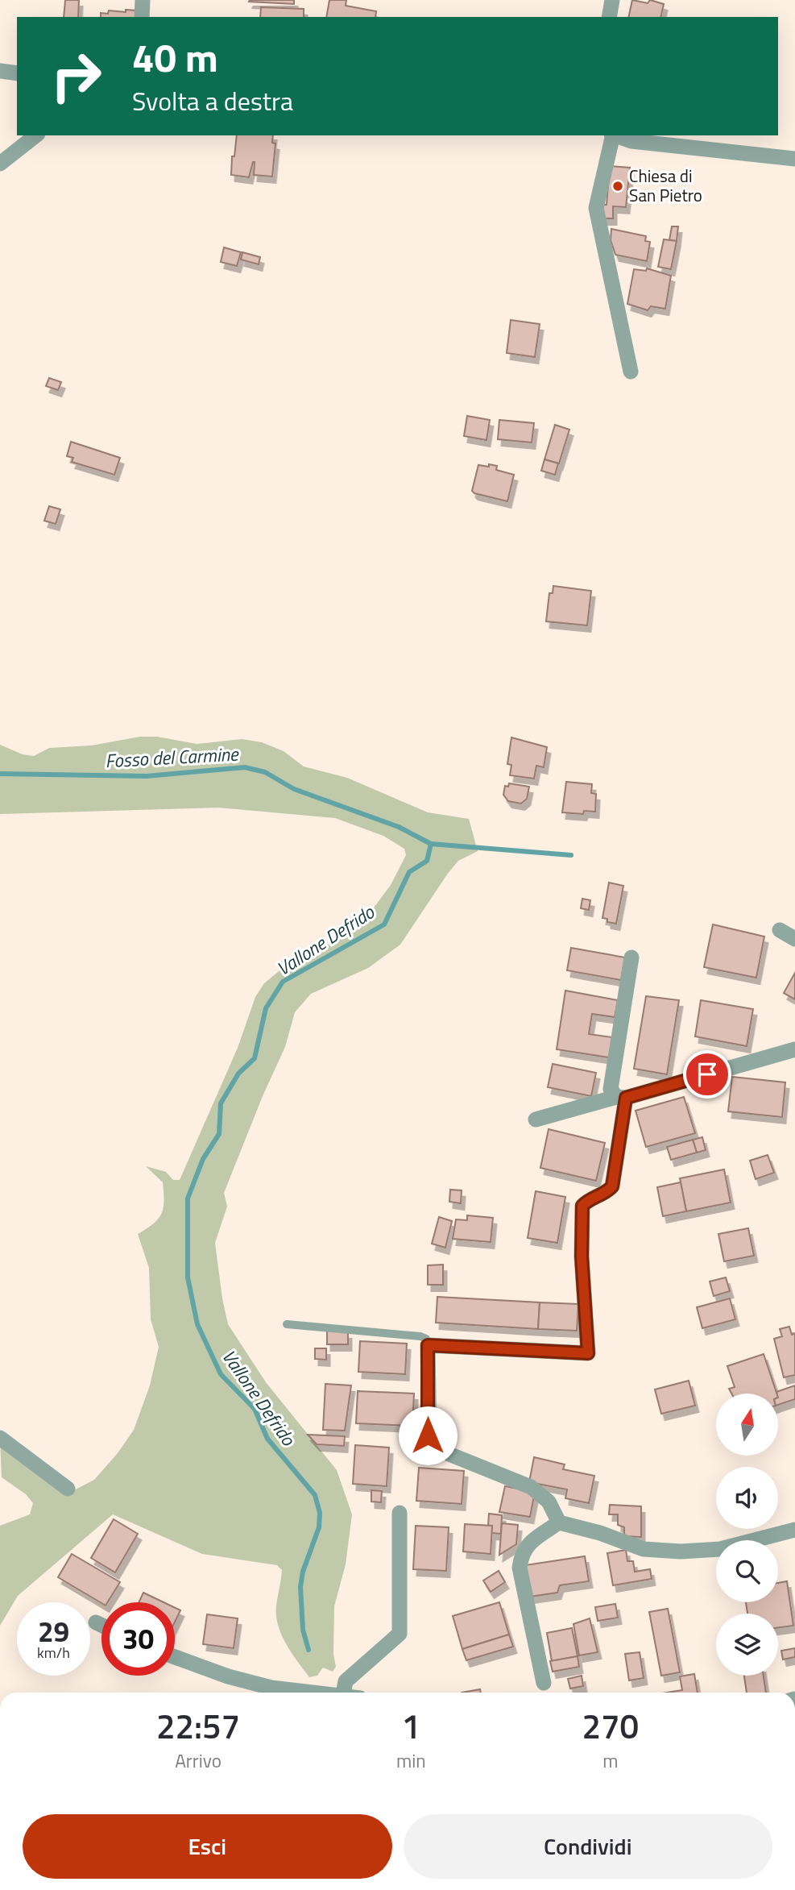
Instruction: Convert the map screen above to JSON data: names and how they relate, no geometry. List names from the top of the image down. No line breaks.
{"water":["Fosso del Carmine","Vallone Defrido"],"places":["Chiesa di San Pietro"],"north":"top","page":{"turn":["40 m","Svolta a destra"],"speed":"29 km/h","limit":"30","eta":["22:57","Arrivo","1","min","270","m"],"buttons":["Esci","Condividi"]}}
